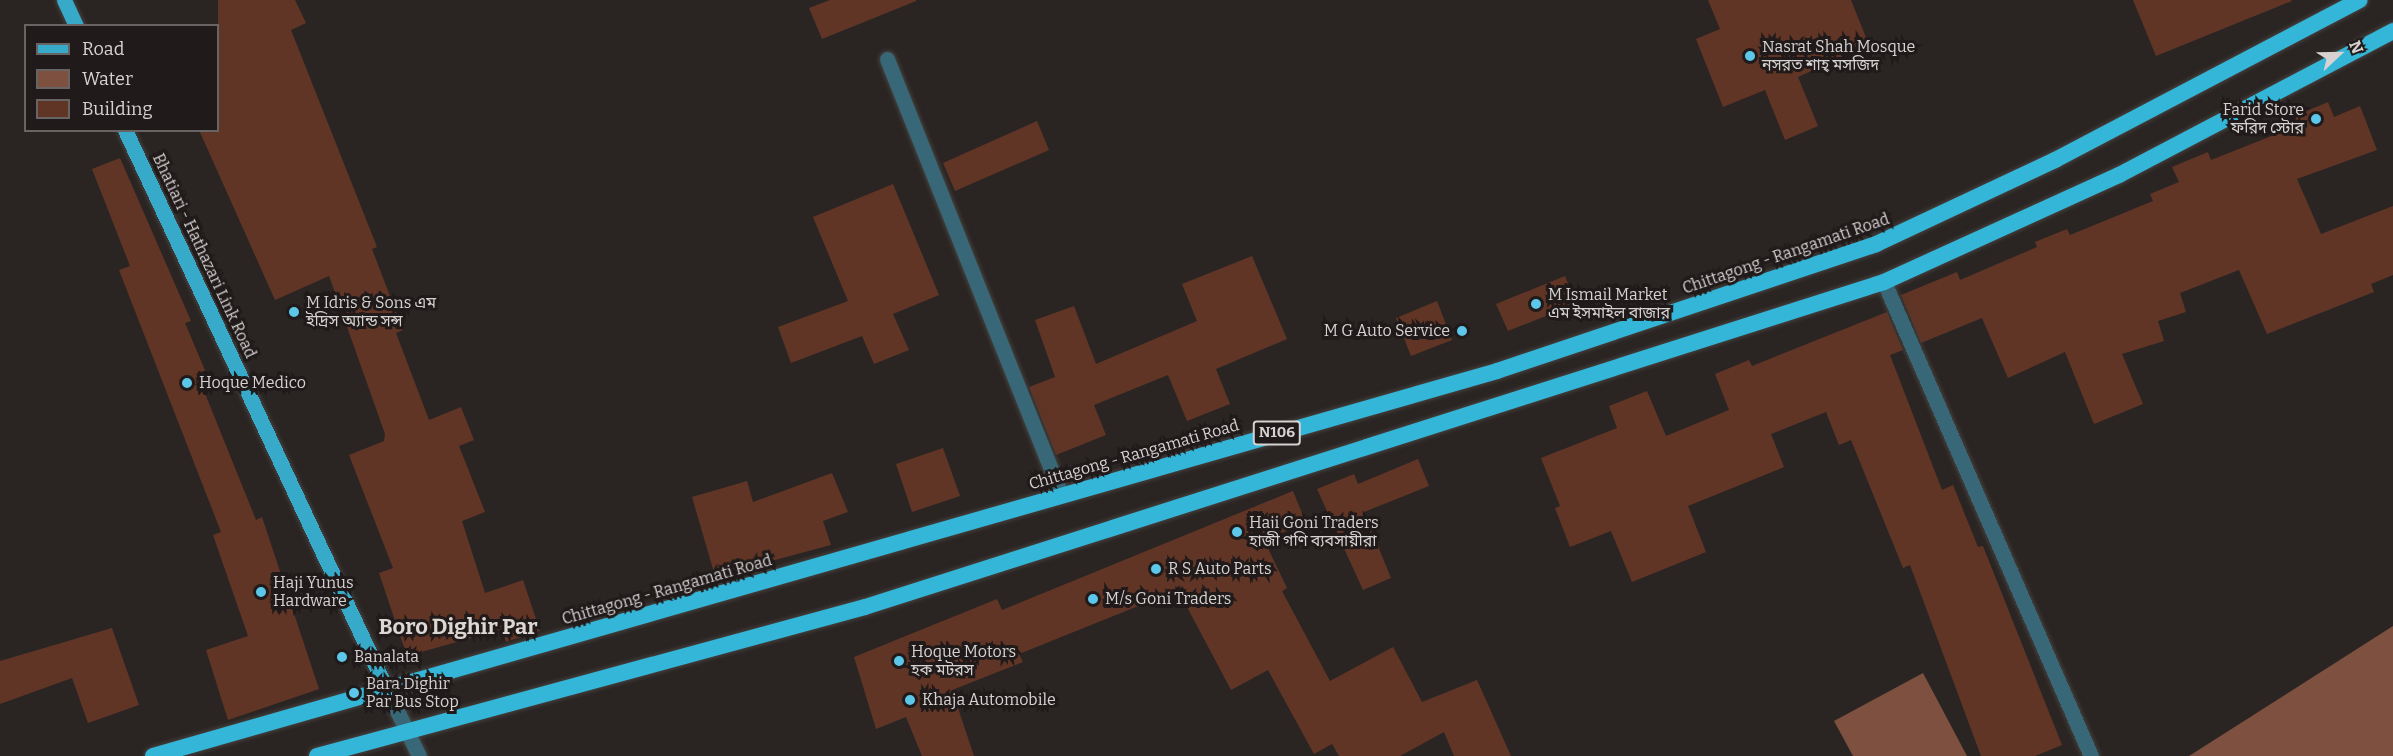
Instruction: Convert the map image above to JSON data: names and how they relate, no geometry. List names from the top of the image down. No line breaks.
{"streets":{"highway":["Chittagong - Rangamati Road","N106"],"main road":["Bhatiari - Hathazari Link Road"]},"crossings":[["Chittagong - Rangamati Road","Bhatiari - Hathazari Link Road"]],"districts":["Boro Dighir Par"],"places":["Nasrat Shah Mosque নসরত শাহ্‌ মসজিদ","Farid Store ফরিদ স্টোর","M Ismail Market এম ইসমাইল বাজার","M Idris & Sons এম ইদ্রিস অ্যান্ড সন্স","M G Auto Service","Hoque Medico","Haji Goni Traders হাজী গণি ব্যবসায়ীরা","R S Auto Parts","Haji Yunus Hardware","M/s Goni Traders","Banalata","Hoque Motors হক মটরস","Bara Dighir Par Bus Stop","Khaja Automobile"],"legend":["Road","Water","Building"],"north":"right"}
